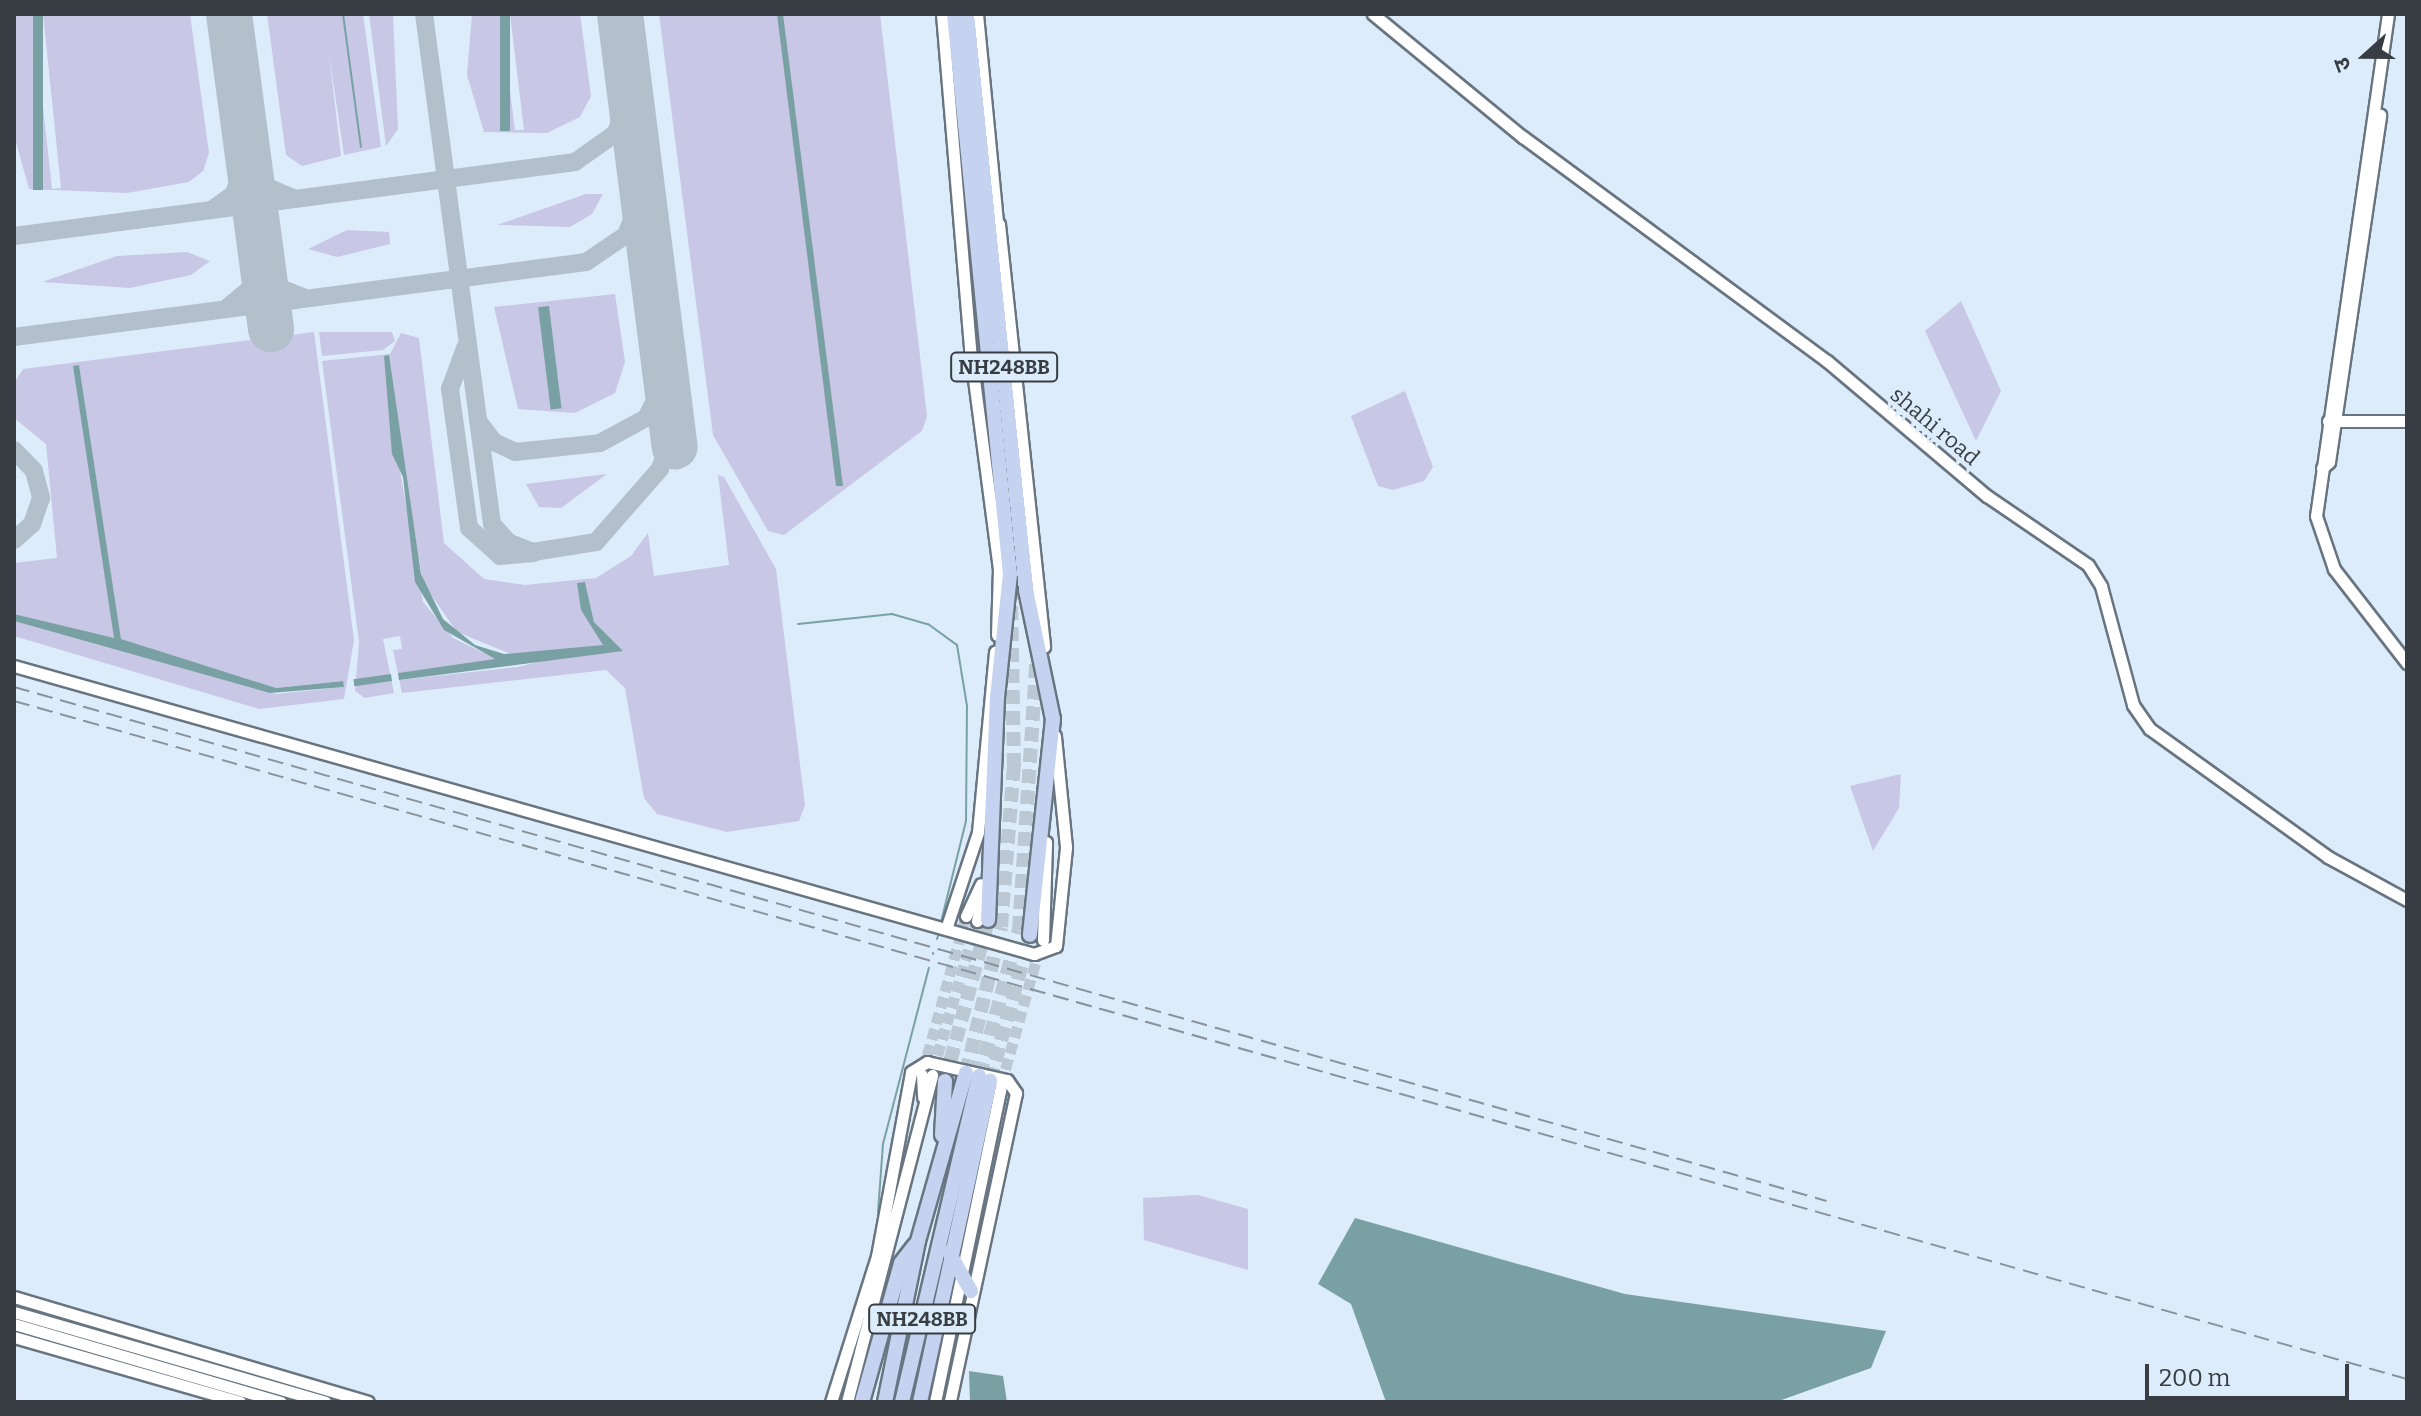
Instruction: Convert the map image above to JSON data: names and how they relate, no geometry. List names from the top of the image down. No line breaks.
{"streets":{"highway":["NH248BB"],"street":["shahi road"]},"scale_bar":"200 m","north":"left"}
